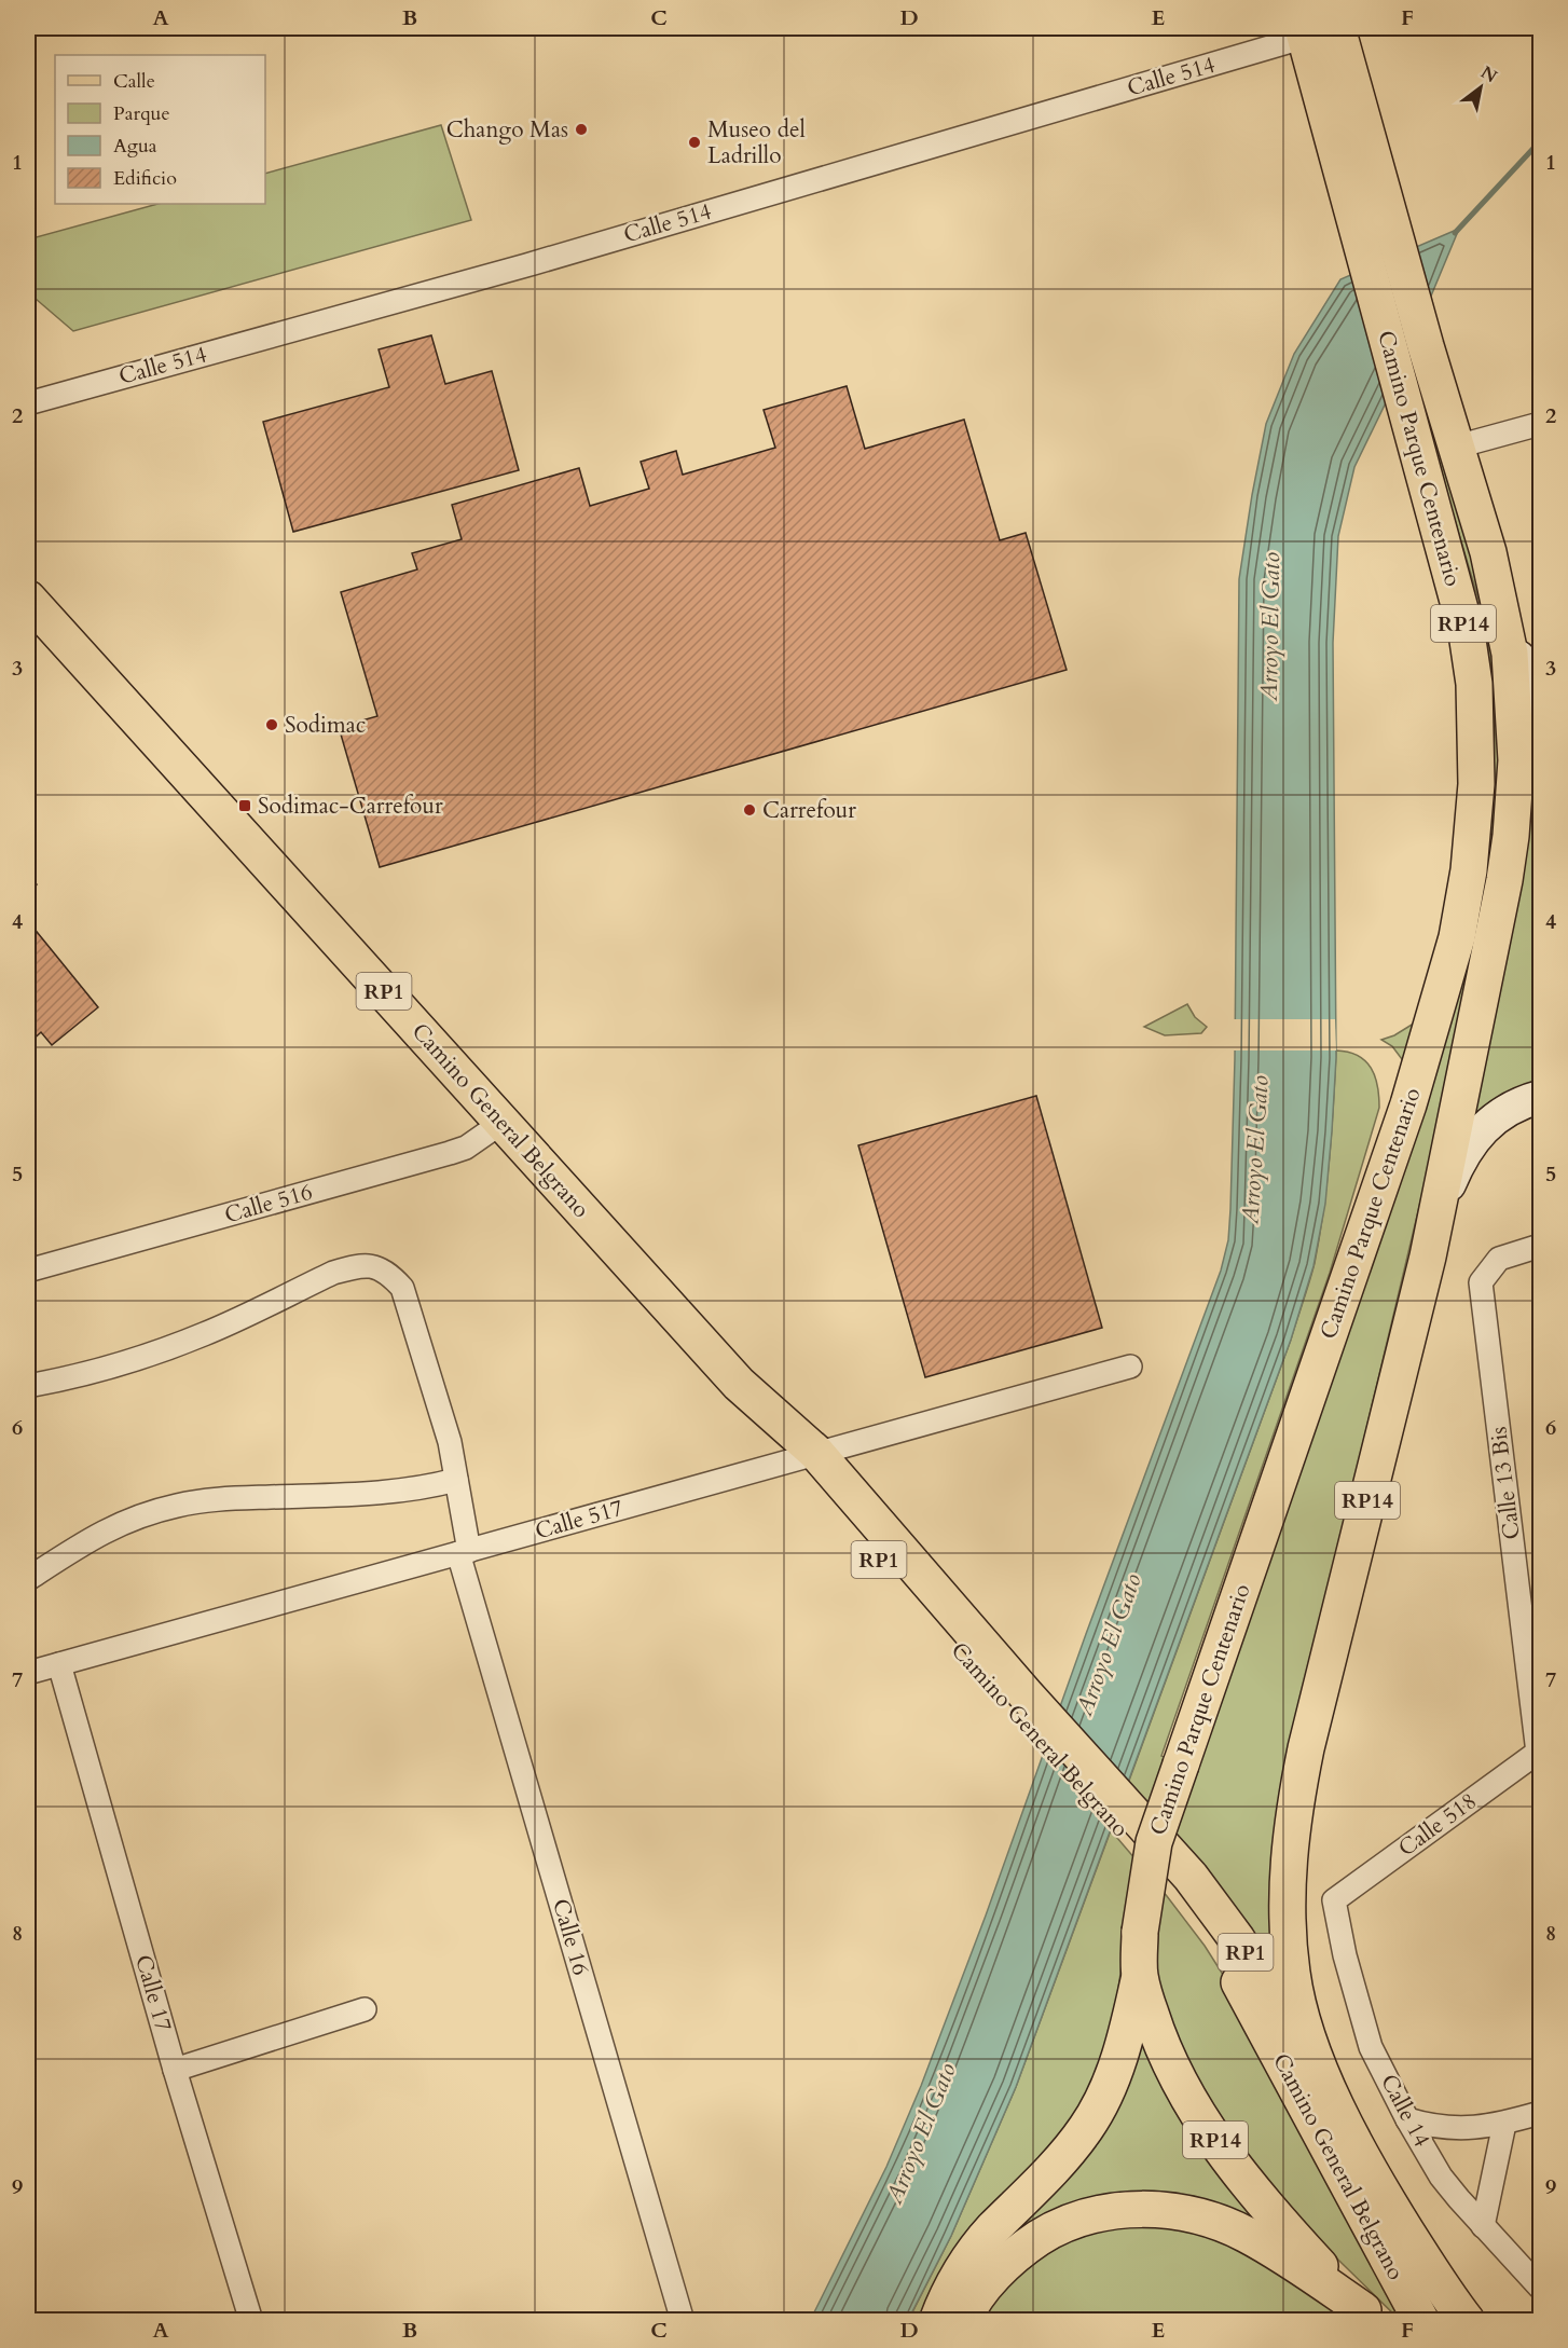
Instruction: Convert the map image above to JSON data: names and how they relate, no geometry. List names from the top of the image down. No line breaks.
{"streets":{"main road":["Camino Parque Centenario","RP14","RP1","Camino General Belgrano"],"street":["Calle 514","Calle 516","Calle 13 Bis","Calle 517","Calle 518","Calle 16","Calle 17","Calle 14"]},"crossings":[["Calle 514","Camino Parque Centenario"],["Camino Parque Centenario","Camino General Belgrano"],["Camino General Belgrano","Calle 516"],["Camino General Belgrano","Calle 517"],["Calle 13 Bis","Calle 518"],["Calle 517","Calle 16"],["Calle 517","Calle 17"],["Calle 518","Calle 14"]],"water":["Arroyo El Gato"],"places":{"other":["Chango Mas","Museo del Ladrillo","Sodimac","Carrefour"],"transit":["Sodimac-Carrefour"]},"legend":["Calle","Parque","Agua","Edificio"],"north":"top right","grid":{"columns":["A","B","C","D","E","F"],"rows":["1","2","3","4","5","6","7","8","9"]}}
